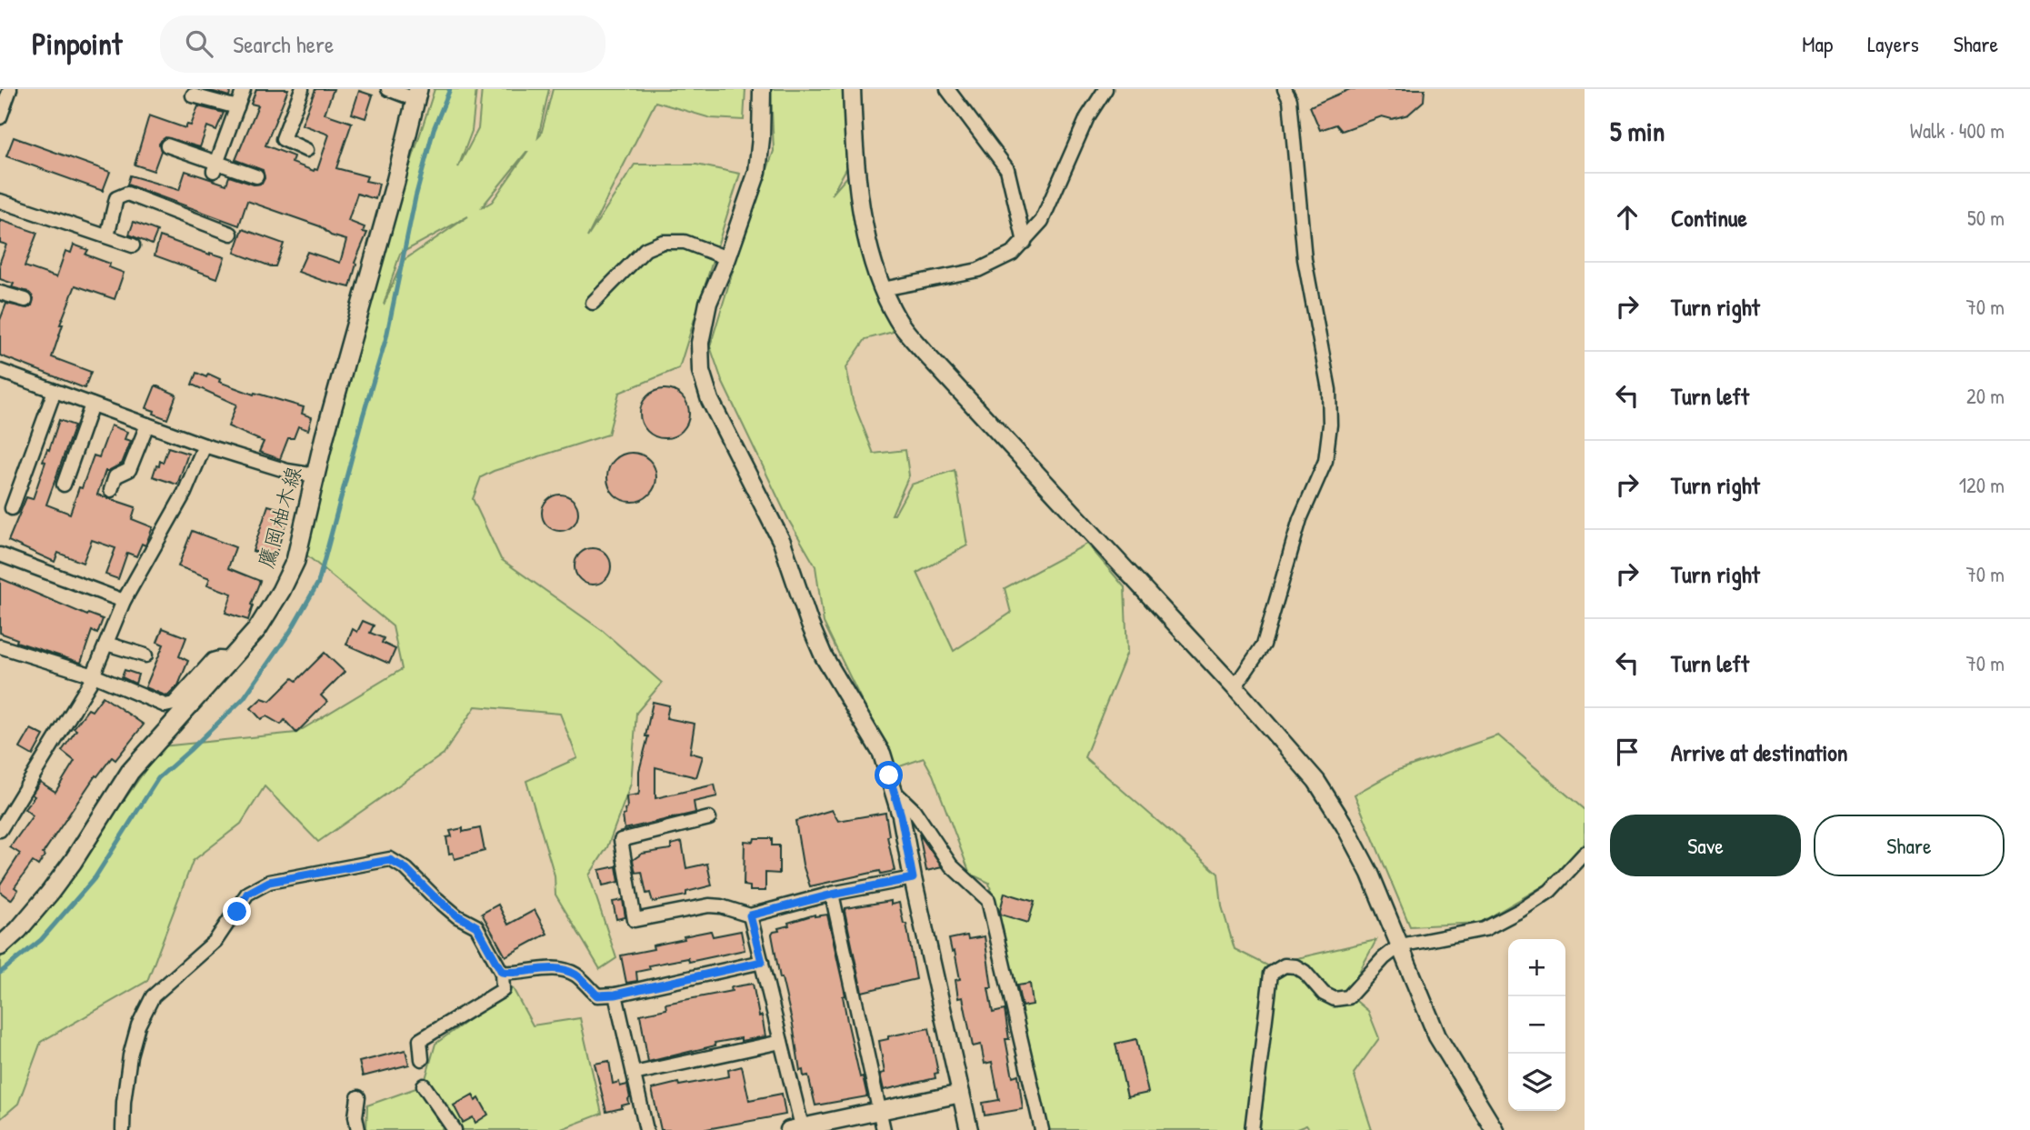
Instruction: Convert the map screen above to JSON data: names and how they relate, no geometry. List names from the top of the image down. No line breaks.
{"streets":{"main road":["鷹岡柚木線"]},"page":{"header":"Pinpoint","search":"Search here","nav":["Map","Layers","Share"],"heading":["5 min","Walk · 400 m"],"list":[["Continue","50 m"],["Turn right","70 m"],["Turn left","20 m"],["Turn right","120 m"],["Turn right","70 m"],["Turn left","70 m"],"Arrive at destination"],"buttons":["Save","Share"],"map_buttons":["+","−"]}}
